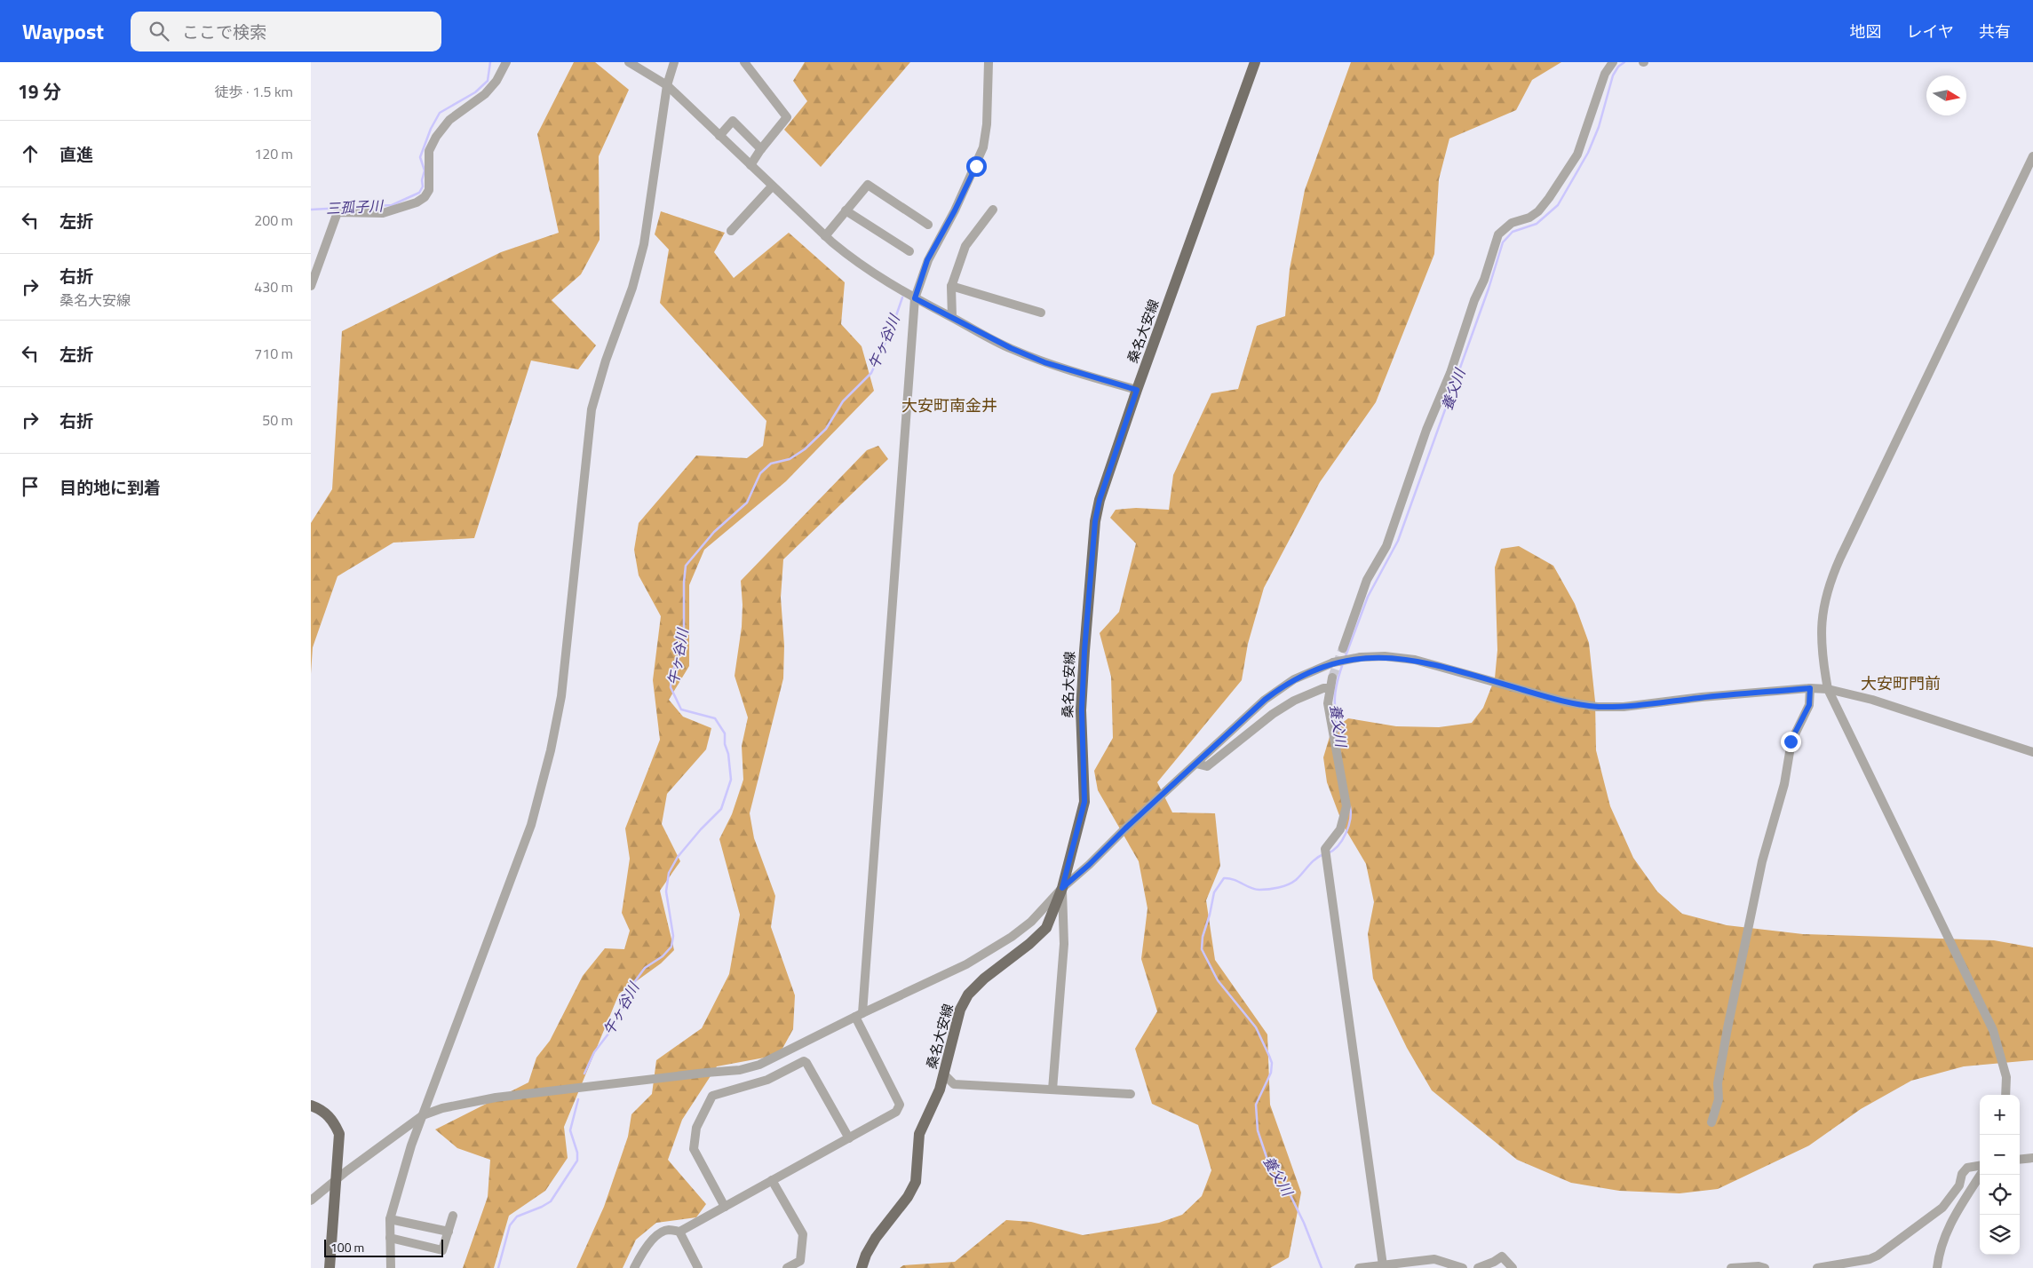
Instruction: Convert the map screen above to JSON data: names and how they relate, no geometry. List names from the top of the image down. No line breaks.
{"streets":{"main road":["桑名大安線"]},"districts":["大安町南金井","大安町門前"],"water":["三孤子川","午ヶ谷川","養父川"],"scale_bar":"100 m","north":"right","page":{"header":"Waypost","search":"ここで検索","nav":["地図","レイヤ","共有"],"heading":["19 分","徒歩 · 1.5 km"],"list":[["直進","120 m"],["左折","200 m"],["右折","桑名大安線","430 m"],["左折","710 m"],["右折","50 m"],"目的地に到着"],"map_buttons":["+","−"],"scale":"100 m"}}
